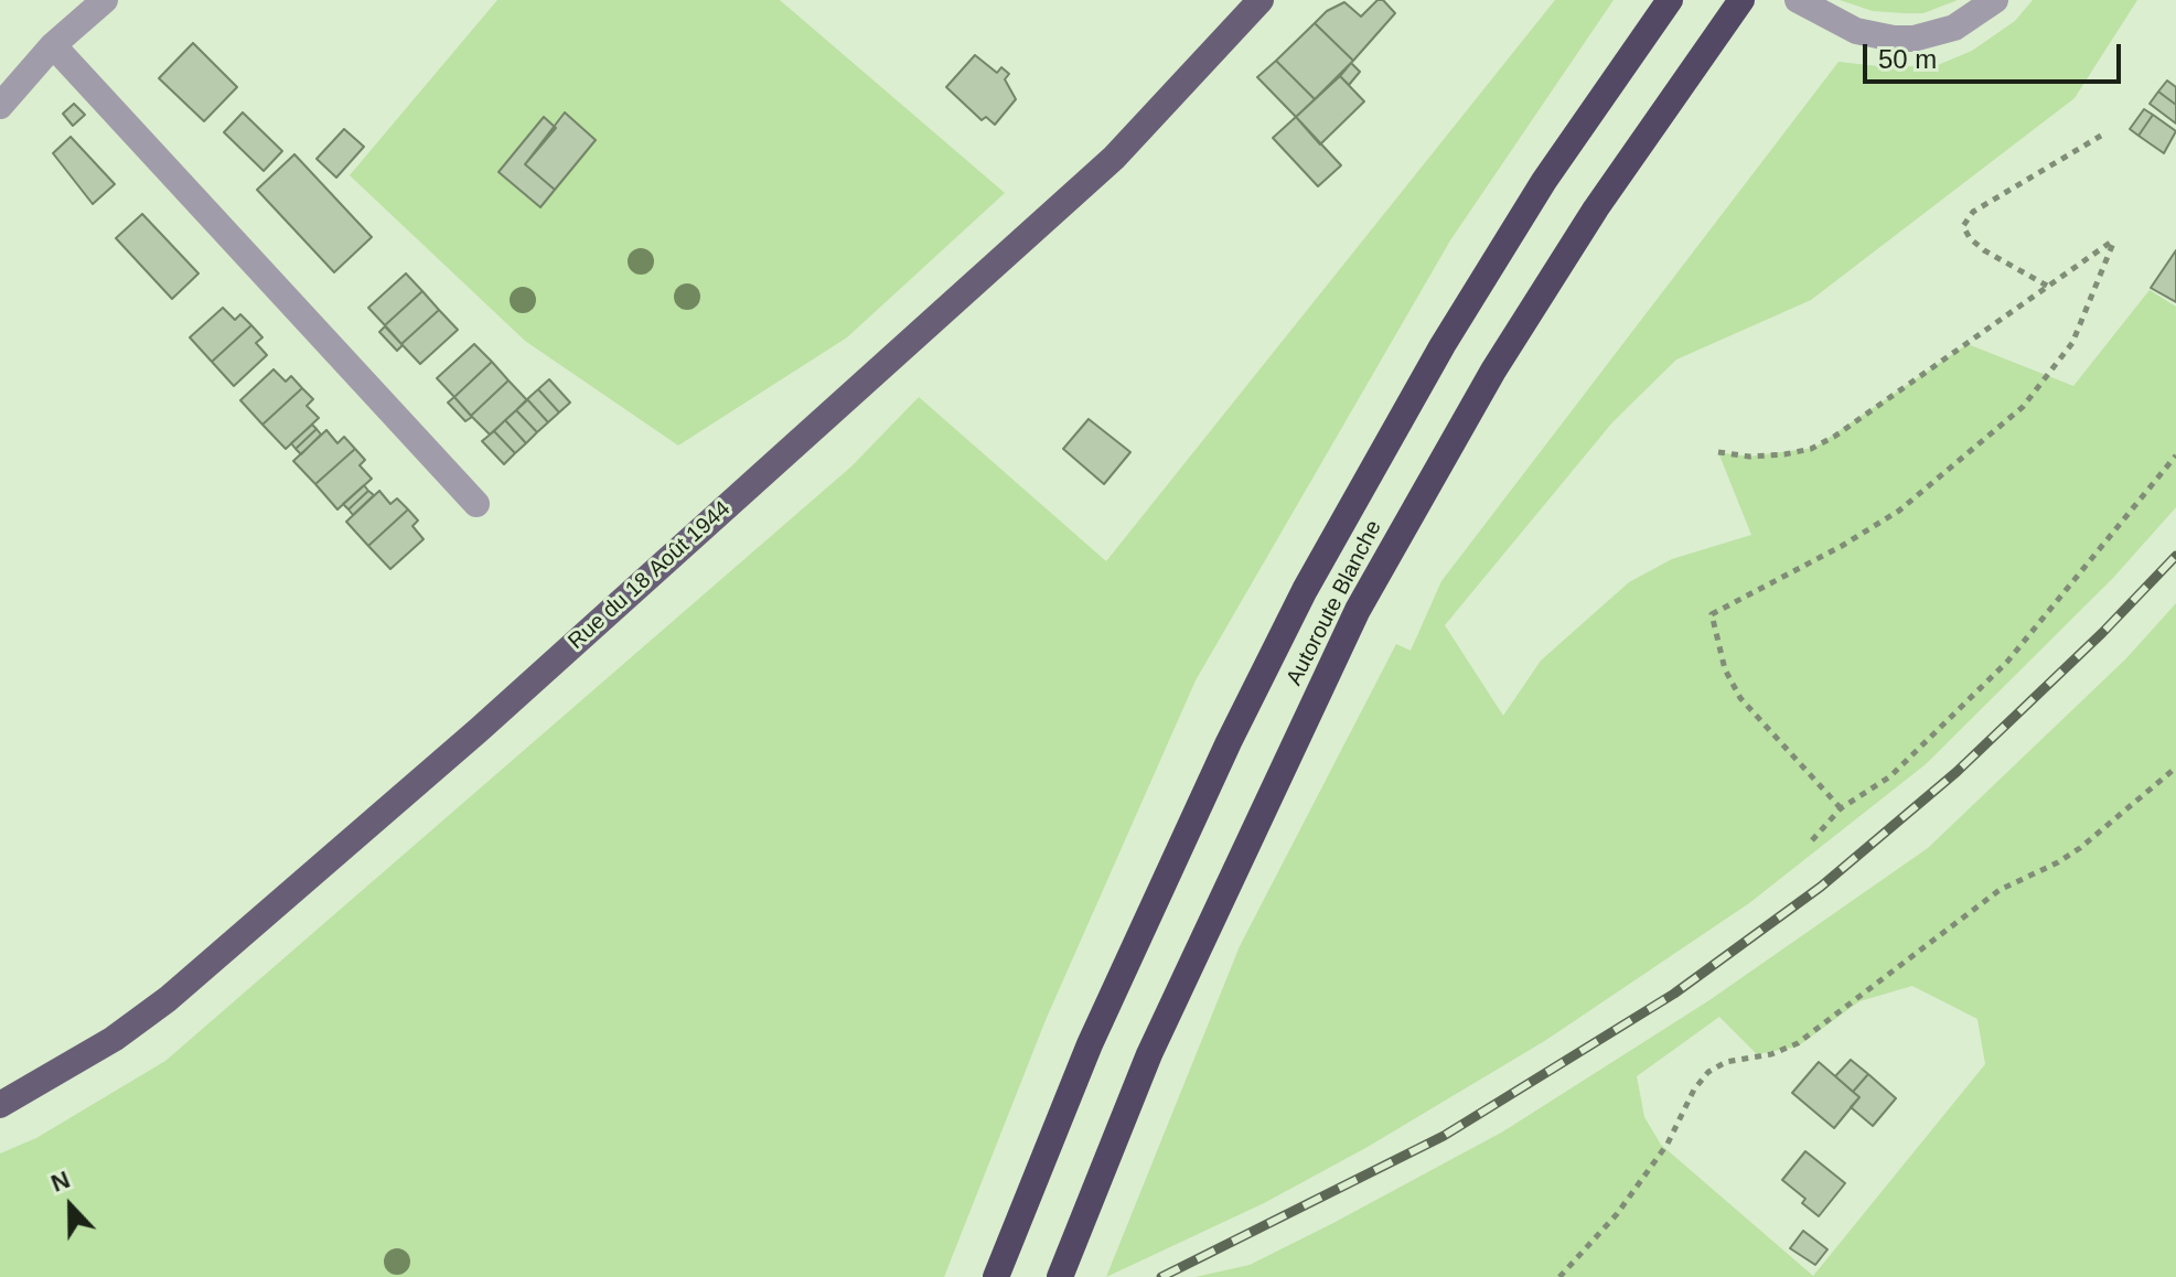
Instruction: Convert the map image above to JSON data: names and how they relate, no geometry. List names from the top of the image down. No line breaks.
{"streets":{"highway":["Autoroute Blanche"],"main road":["Rue du 18 Août 1944"]},"scale_bar":"50 m","north":"top"}
